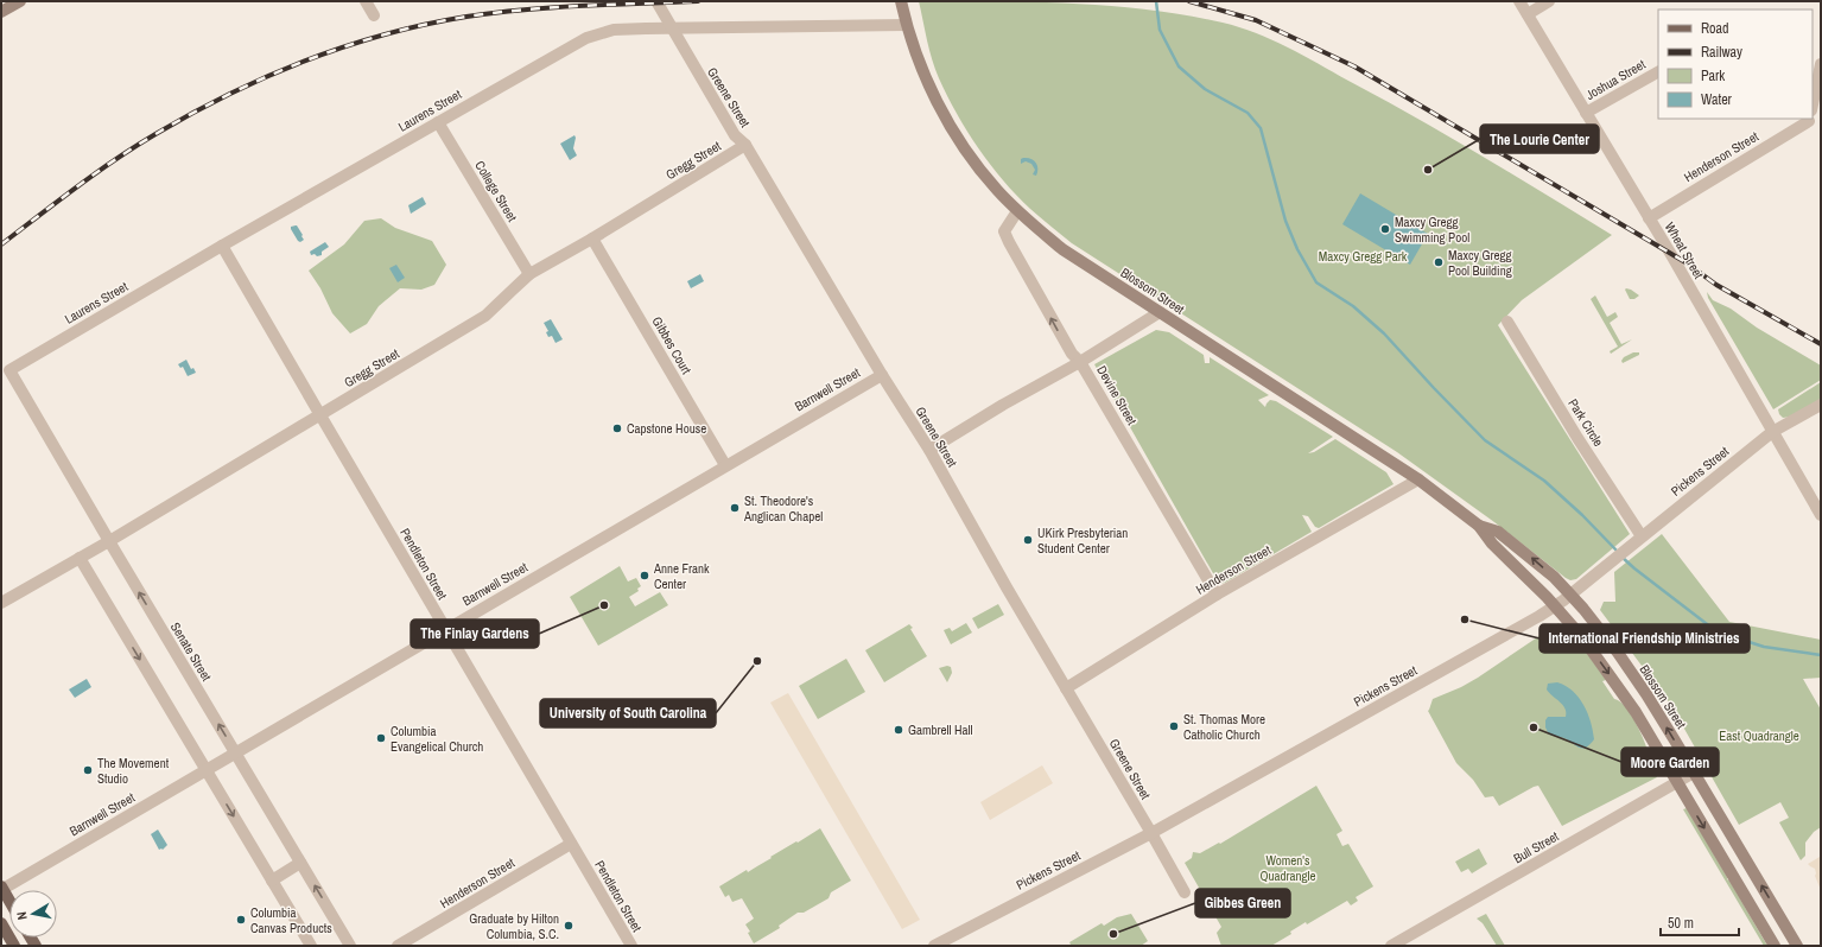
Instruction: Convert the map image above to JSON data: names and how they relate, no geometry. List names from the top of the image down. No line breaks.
{"streets":{"main road":["Blossom Street"],"street":["Joshua Street","Greene Street","Laurens Street","Henderson Street","Gregg Street","College Street","Wheat Street","Gibbes Court","Barnwell Street","Devine Street","Park Circle","Pickens Street","Pendleton Street","Senate Street","Bull Street"]},"crossings":[["Joshua Street","Wheat Street"],["Greene Street","Laurens Street"],["Greene Street","Henderson Street"],["Greene Street","Gregg Street"],["Greene Street","Barnwell Street"],["Greene Street","Pickens Street"],["Laurens Street","College Street"],["Laurens Street","Blossom Street"],["Laurens Street","Pendleton Street"],["Laurens Street","Senate Street"],["Henderson Street","Wheat Street"],["Henderson Street","Blossom Street"],["Henderson Street","Devine Street"],["Henderson Street","Pendleton Street"],["Gregg Street","College Street"],["Gregg Street","Gibbes Court"],["Gregg Street","Pendleton Street"],["Gregg Street","Senate Street"],["Wheat Street","Pickens Street"],["Blossom Street","Devine Street"],["Blossom Street","Pickens Street"],["Blossom Street","Bull Street"],["Gibbes Court","Barnwell Street"],["Barnwell Street","Pendleton Street"],["Barnwell Street","Senate Street"],["Park Circle","Pickens Street"]],"one_way":["Devine Street"],"parks":["Maxcy Gregg Park","East Quadrangle","Women's Quadrangle"],"places":["The Lourie Center","Maxcy Gregg Swimming Pool","Maxcy Gregg Pool Building","Capstone House","St. Theodore's Anglican Chapel","UKirk Presbyterian Student Center","Anne Frank Center","The Finlay Gardens","International Friendship Ministries","University of South Carolina","St. Thomas More Catholic Church","Moore Garden","Gambrell Hall","Columbia Evangelical Church","The Movement Studio","Columbia Canvas Products","Graduate by Hilton Columbia, S.C.","Gibbes Green"],"legend":["Road","Railway","Park","Water"],"scale_bar":"50 m","north":"left"}
